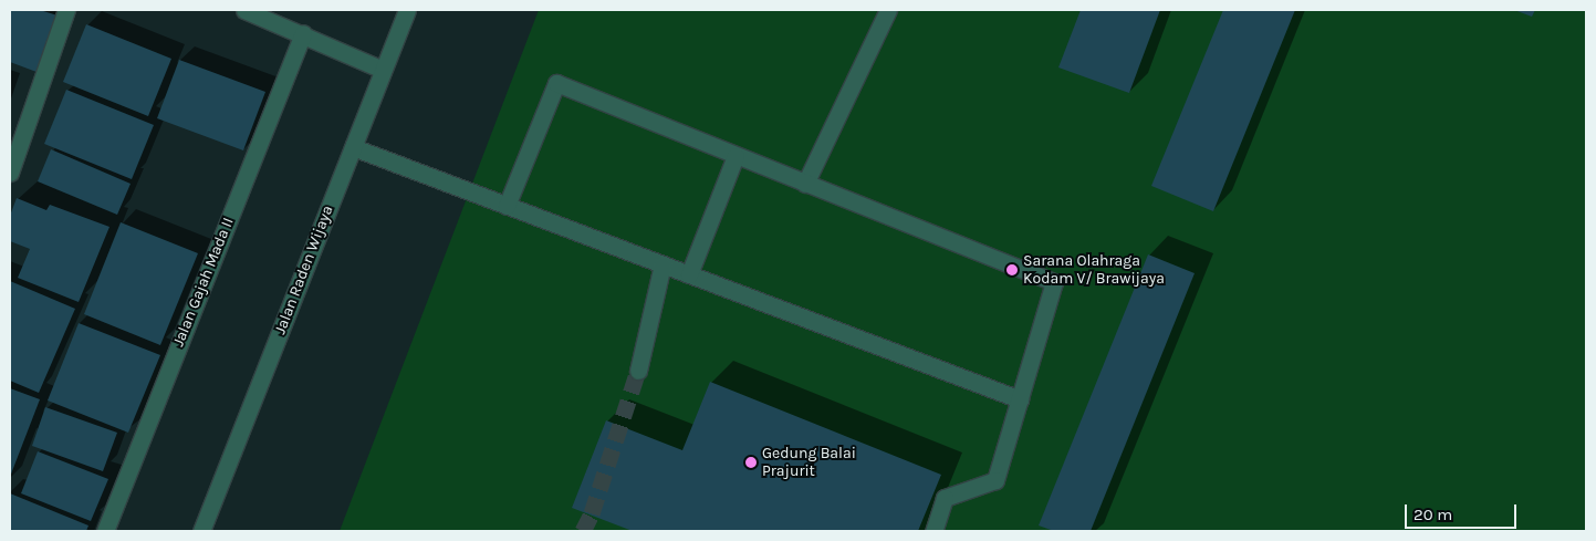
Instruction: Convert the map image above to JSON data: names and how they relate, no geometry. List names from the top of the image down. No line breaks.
{"streets":{"street":["Jalan Raden Wijaya","Jalan Gajah Mada II"]},"places":["Sarana Olahraga Kodam V/ Brawijaya","Gedung Balai Prajurit"],"scale_bar":"20 m"}
